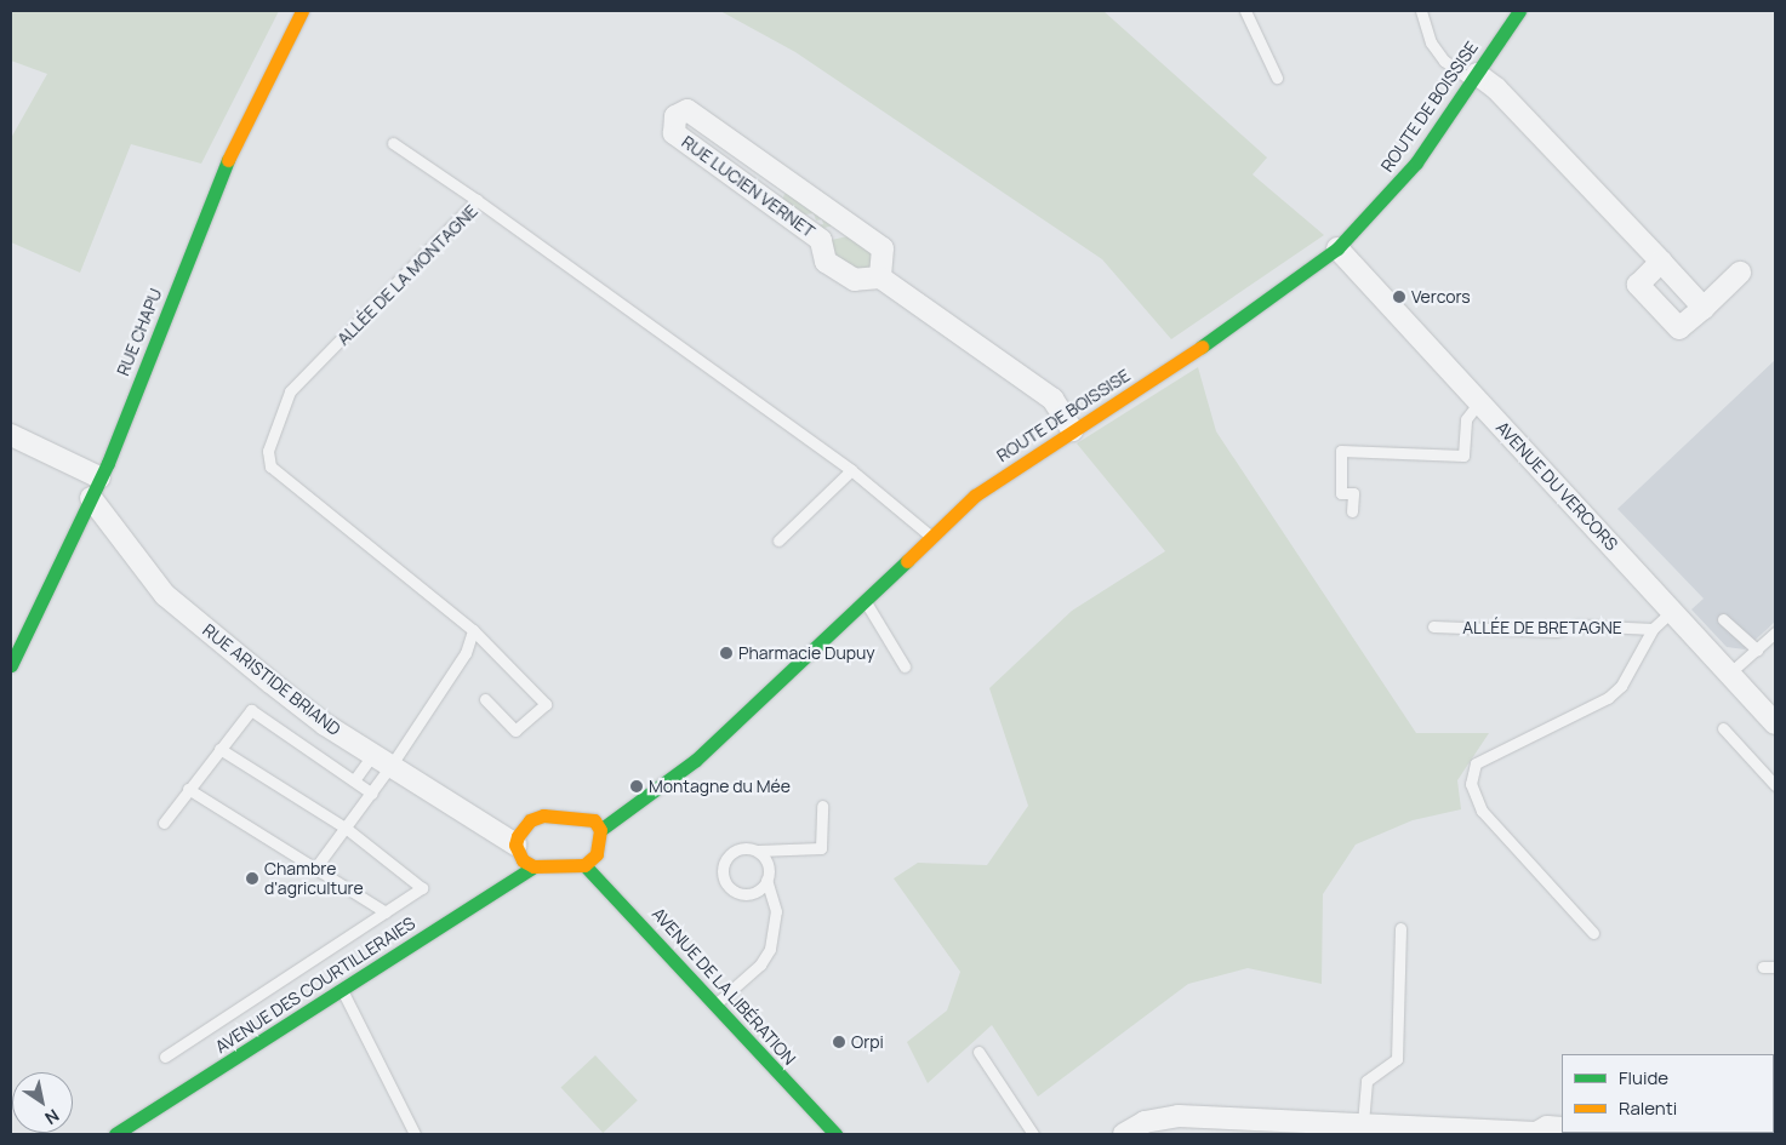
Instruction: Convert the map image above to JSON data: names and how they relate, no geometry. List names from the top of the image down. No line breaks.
{"streets":{"street":["ROUTE DE BOISSISE","RUE LUCIEN VERNET","RUE CHAPU","AVENUE DU VERCORS","RUE ARISTIDE BRIAND","AVENUE DES COURTILLERAIES","AVENUE DE LA LIBÉRATION"],"lane":["ALLÉE DE LA MONTAGNE","ALLÉE DE BRETAGNE"]},"crossings":[["ROUTE DE BOISSISE","ALLÉE DE LA MONTAGNE"],["ROUTE DE BOISSISE","AVENUE DU VERCORS"],["ROUTE DE BOISSISE","RUE ARISTIDE BRIAND"],["ROUTE DE BOISSISE","AVENUE DES COURTILLERAIES"],["ROUTE DE BOISSISE","AVENUE DE LA LIBÉRATION"],["RUE CHAPU","RUE ARISTIDE BRIAND"],["RUE ARISTIDE BRIAND","AVENUE DES COURTILLERAIES"],["RUE ARISTIDE BRIAND","AVENUE DE LA LIBÉRATION"],["AVENUE DES COURTILLERAIES","AVENUE DE LA LIBÉRATION"]],"places":["Vercors","Pharmacie Dupuy","Montagne du Mée","Chambre d'agriculture","Orpi"],"legend":["Fluide","Ralenti"],"north":"bottom right"}
